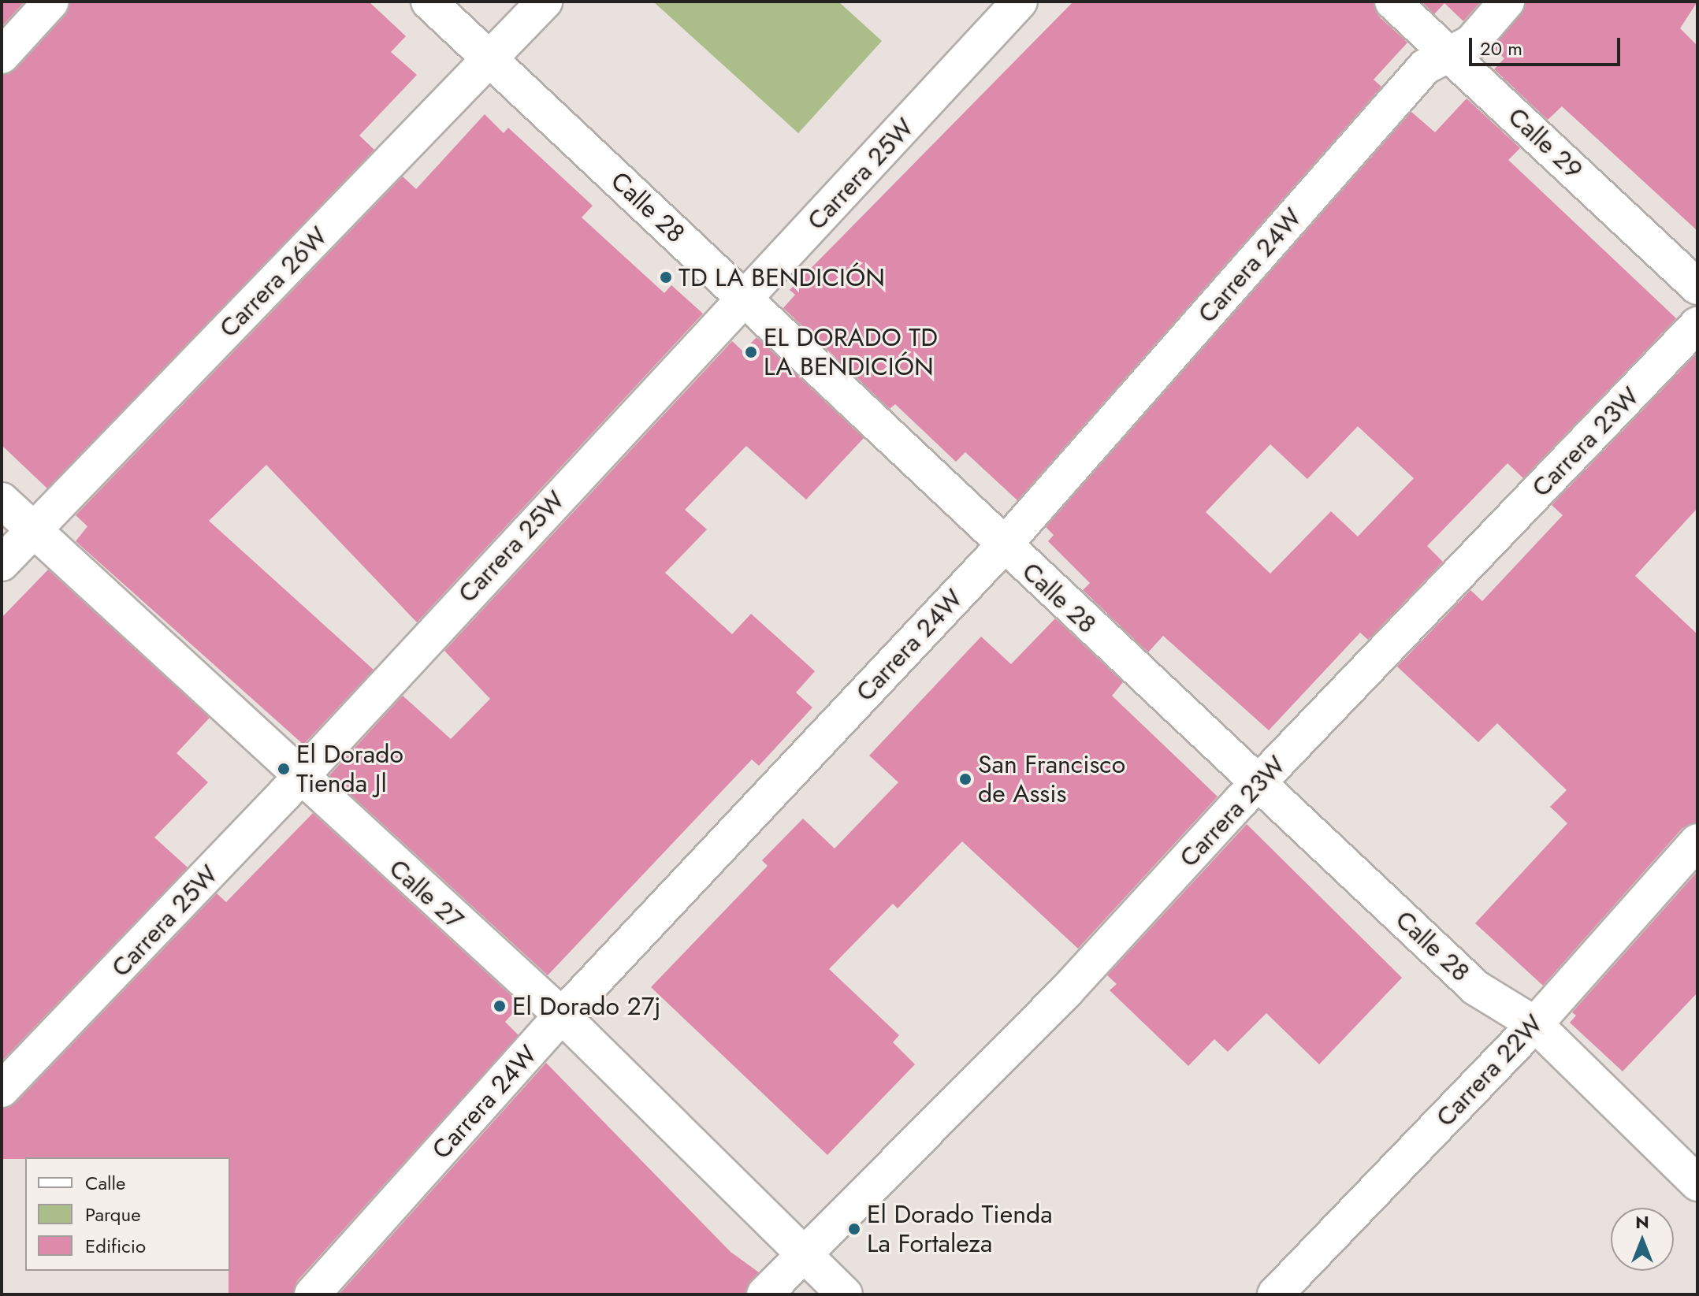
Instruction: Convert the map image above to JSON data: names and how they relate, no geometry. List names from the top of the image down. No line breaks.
{"streets":{"street":["Calle 29","Carrera 25W","Calle 28","Carrera 24W","Carrera 26W","Carrera 23W","Calle 27","Carrera 22W"]},"crossings":[["Calle 29","Carrera 24W"],["Carrera 25W","Calle 28"],["Carrera 25W","Calle 27"],["Calle 28","Carrera 24W"],["Calle 28","Carrera 26W"],["Calle 28","Carrera 23W"],["Calle 28","Carrera 22W"],["Carrera 24W","Calle 27"],["Carrera 26W","Calle 27"],["Carrera 23W","Calle 27"]],"places":["TD LA BENDICIÓN","EL DORADO TD LA BENDICIÓN","El Dorado Tienda Jl","San Francisco de Assis","El Dorado 27j","El Dorado Tienda La Fortaleza"],"legend":["Calle","Parque","Edificio"],"scale_bar":"20 m","north":"top"}
